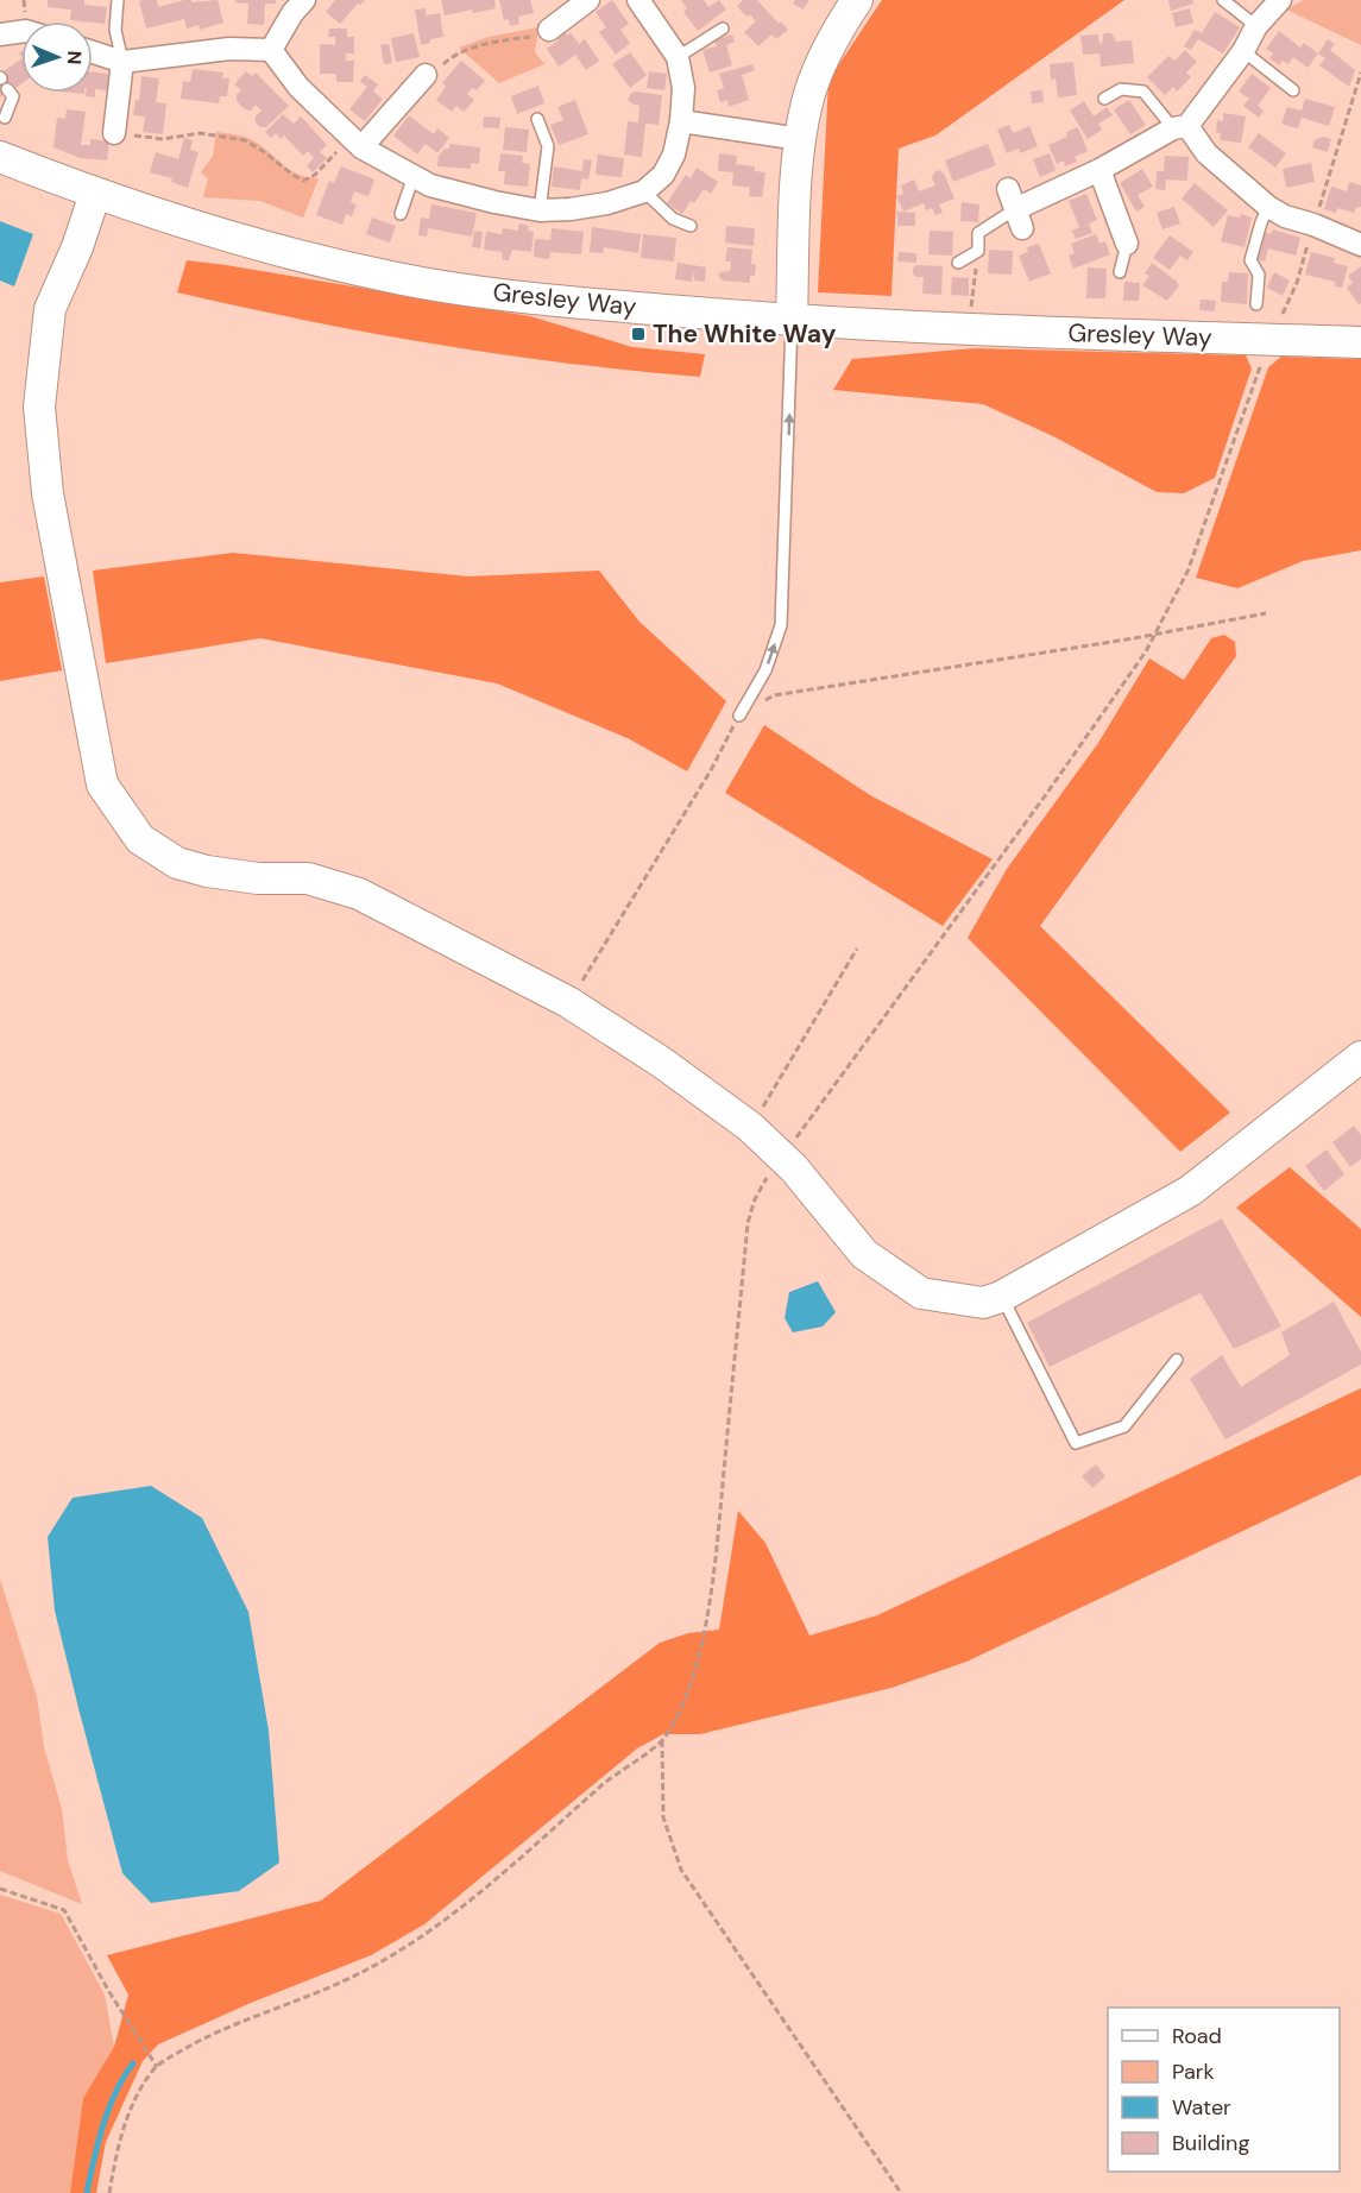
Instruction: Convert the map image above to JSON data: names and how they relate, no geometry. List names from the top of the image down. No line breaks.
{"streets":{"street":["Gresley Way"]},"places":{"transit":["The White Way"]},"legend":["Road","Park","Water","Building"],"north":"right"}
